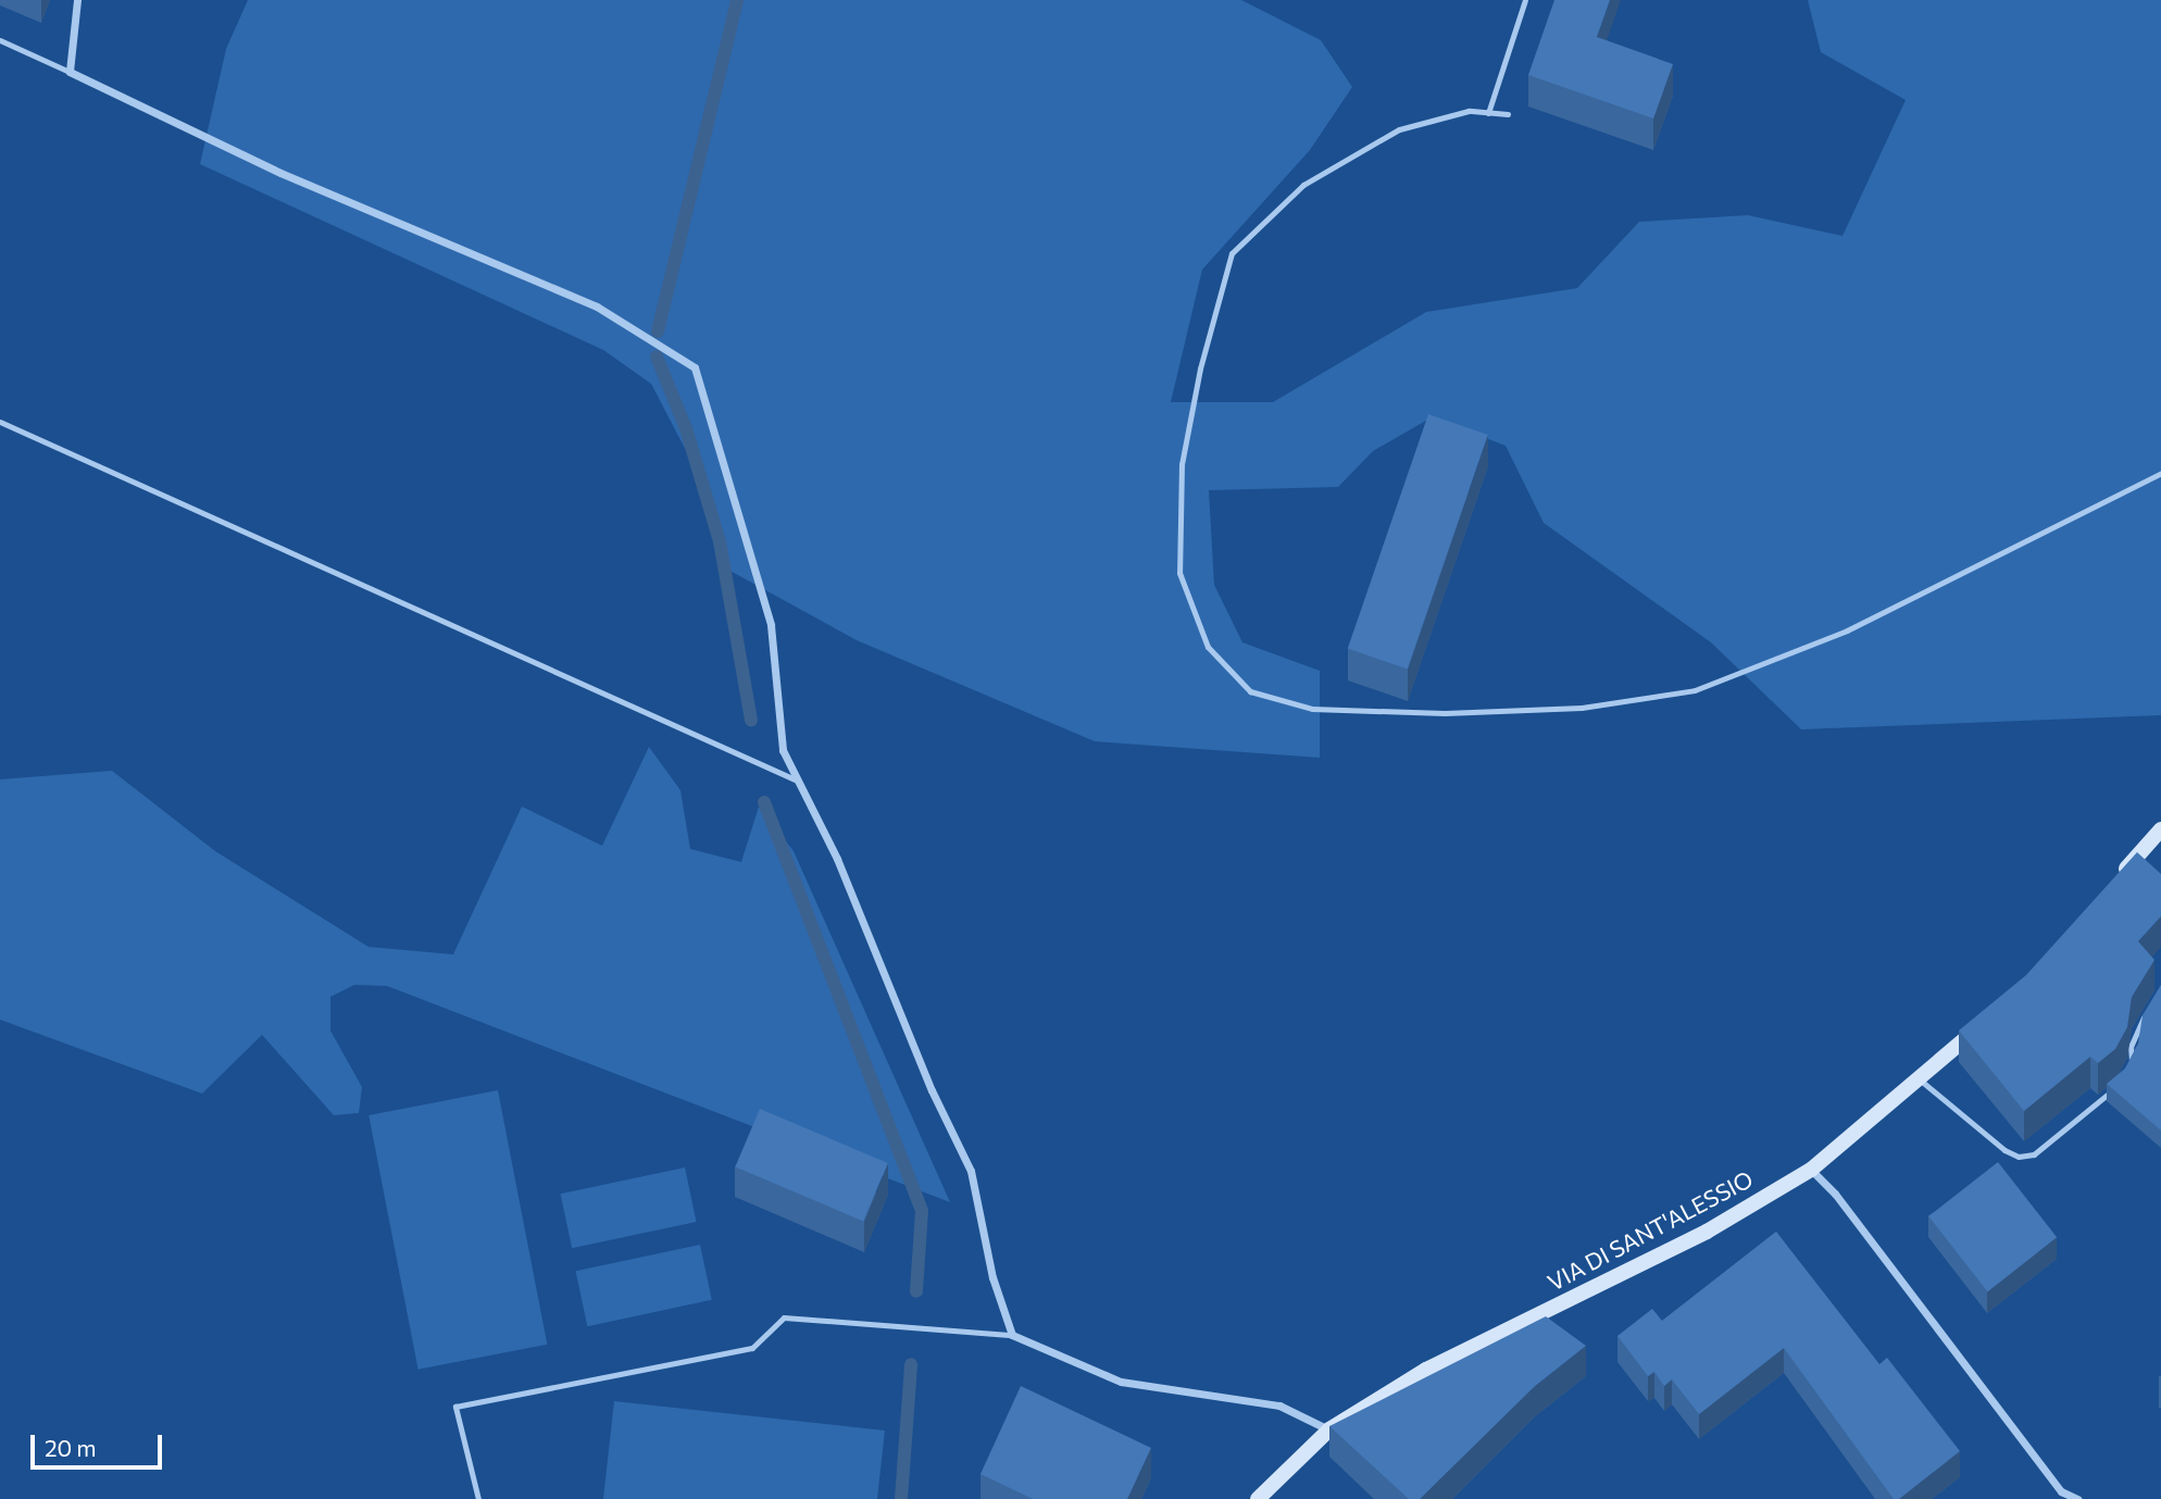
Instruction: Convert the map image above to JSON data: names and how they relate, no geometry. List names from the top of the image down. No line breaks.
{"streets":{"street":["VIA DI SANT'ALESSIO"]},"scale_bar":"20 m"}
